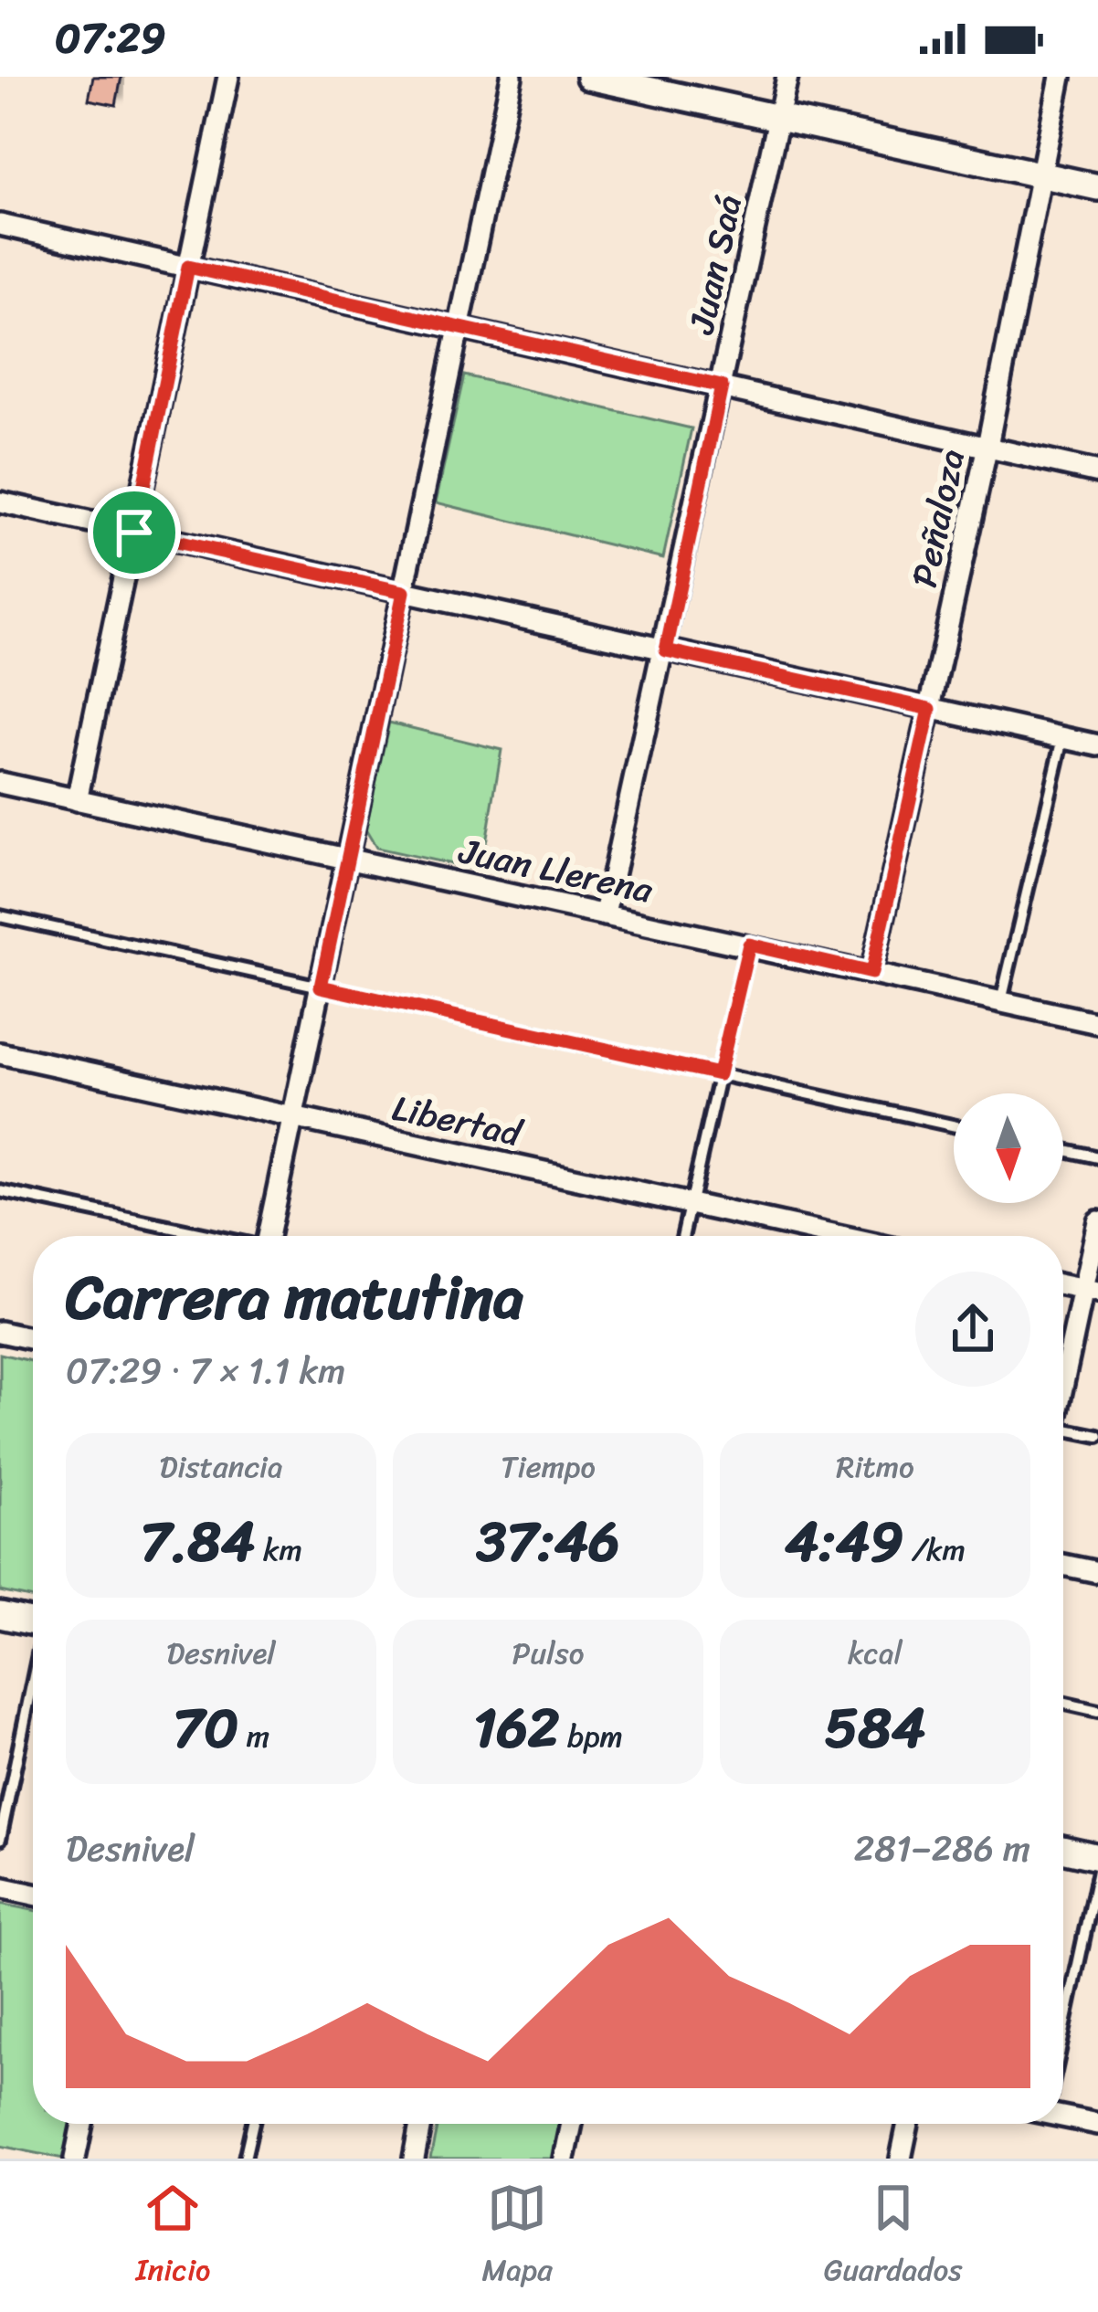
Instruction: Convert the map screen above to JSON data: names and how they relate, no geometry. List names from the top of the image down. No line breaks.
{"streets":{"street":["Juan Saá","Peñaloza","Juan Llerena","Libertad"]},"crossings":[["Juan Saá","Juan Llerena"],["Peñaloza","Juan Llerena"]],"north":"bottom","page":{"status":"07:29","heading":["Carrera matutina","07:29 · 7 × 1.1 km"],"stats":[["Distancia","7.84 km"],["Tiempo","37:46"],["Ritmo","4:49 /km"],["Desnivel","70 m"],["Pulso","162 bpm"],["kcal","584"]],"chart":["Desnivel","281–286 m"],"tabs":["Inicio","Mapa","Guardados"]}}
